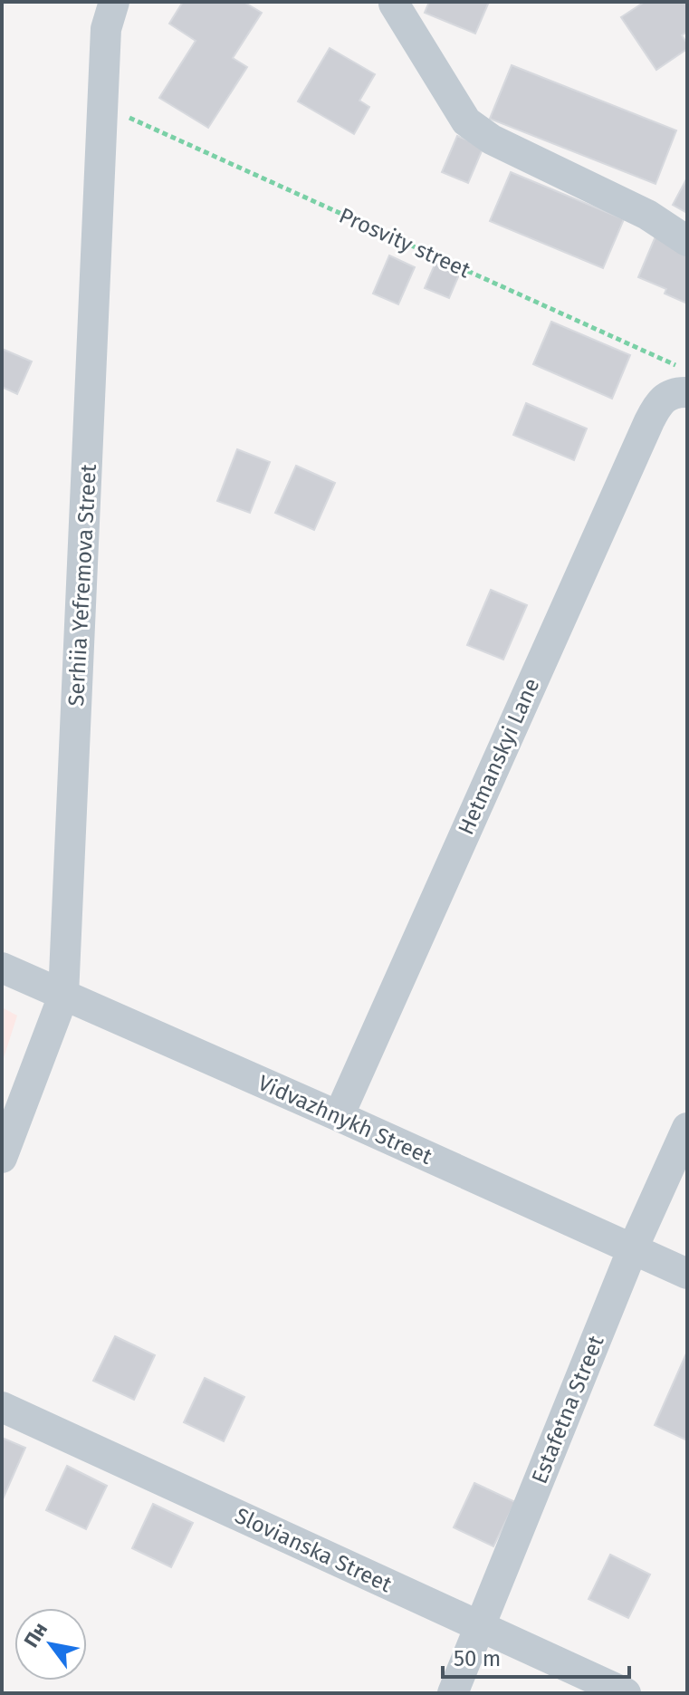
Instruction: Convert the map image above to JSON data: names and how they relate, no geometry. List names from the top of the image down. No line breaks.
{"streets":{"street":["Serhiia Yefremova Street","Hetmanskyi Lane","Vidvazhnykh Street","Estafetna Street","Slovianska Street"],"path":["Prosvity street"]},"crossings":[["Prosvity street","Serhiia Yefremova Street"],["Prosvity street","Hetmanskyi Lane"],["Serhiia Yefremova Street","Vidvazhnykh Street"],["Hetmanskyi Lane","Vidvazhnykh Street"],["Vidvazhnykh Street","Estafetna Street"],["Estafetna Street","Slovianska Street"]],"scale_bar":"50 m","north":"top left"}
